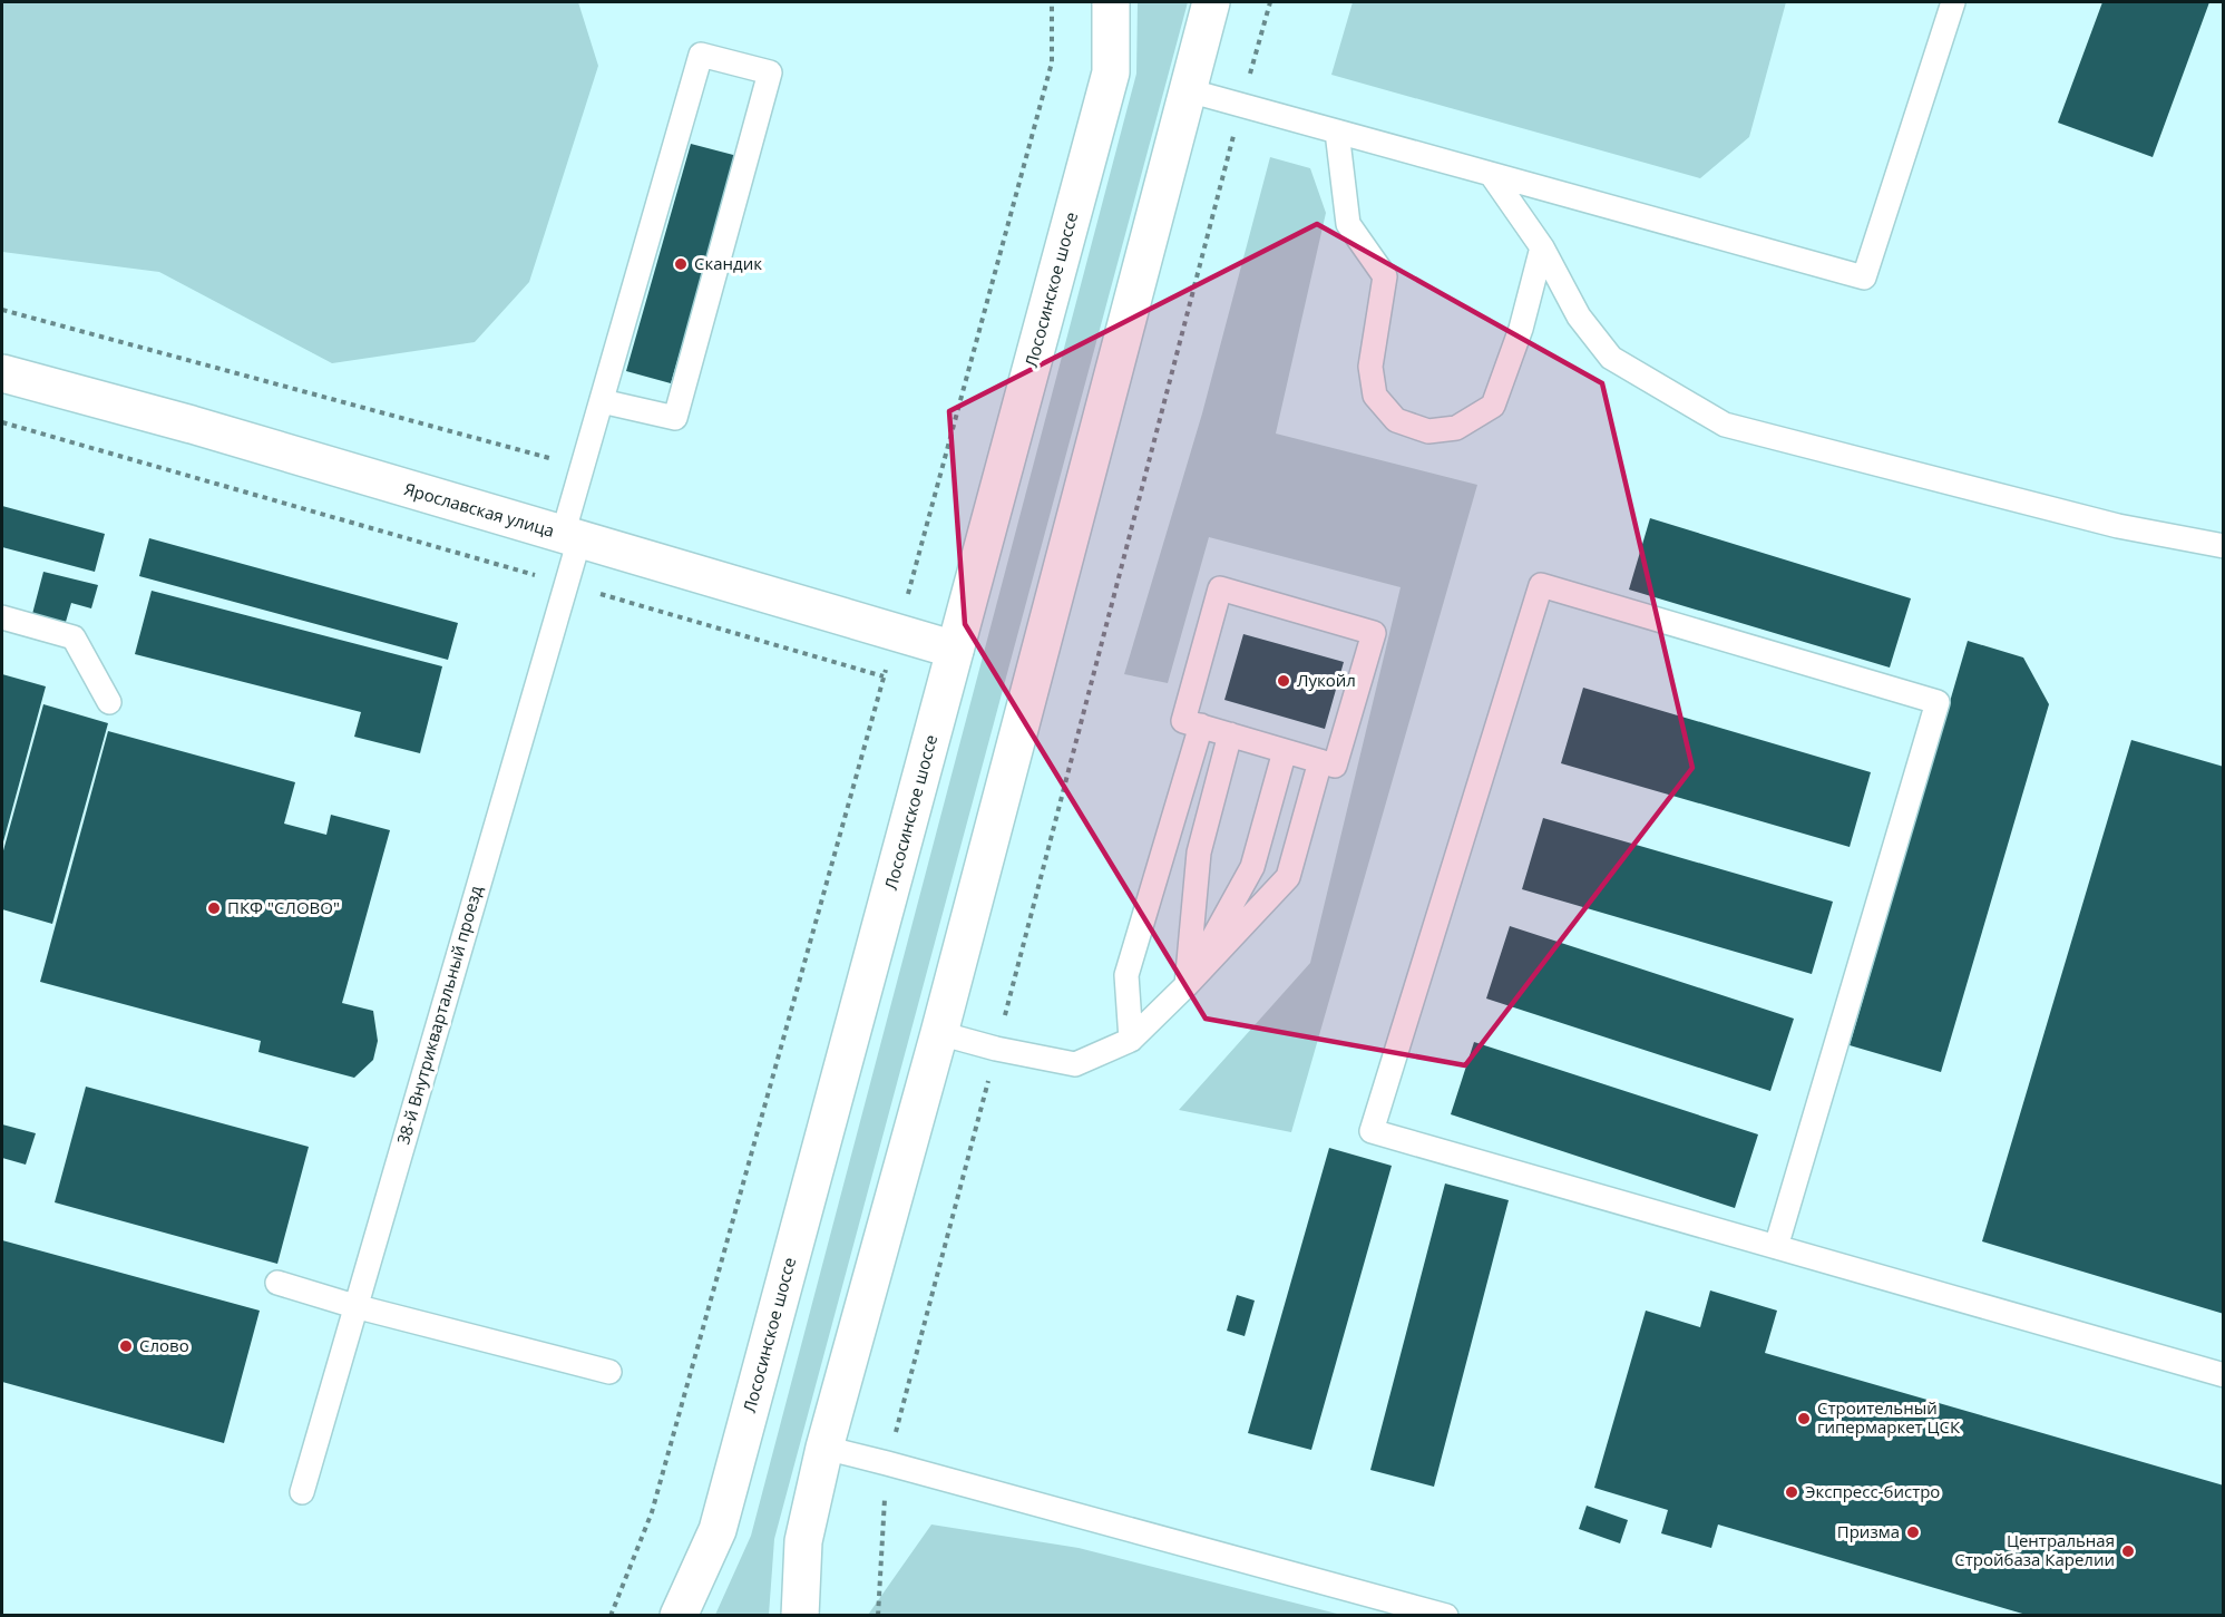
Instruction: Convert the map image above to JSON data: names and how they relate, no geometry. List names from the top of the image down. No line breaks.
{"streets":{"street":["Лососинское шоссе","Ярославская улица"],"lane":["38-й Внутриквартальный проезд"]},"crossings":[["Лососинское шоссе","Ярославская улица"],["Ярославская улица","38-й Внутриквартальный проезд"]],"places":["Скандик","Лукойл","ПКФ \"СЛОВО\"","Слово","Строительный гипермаркет ЦСК","Экспресс-бистро","Призма","Центральная Стройбаза Карелии"]}
